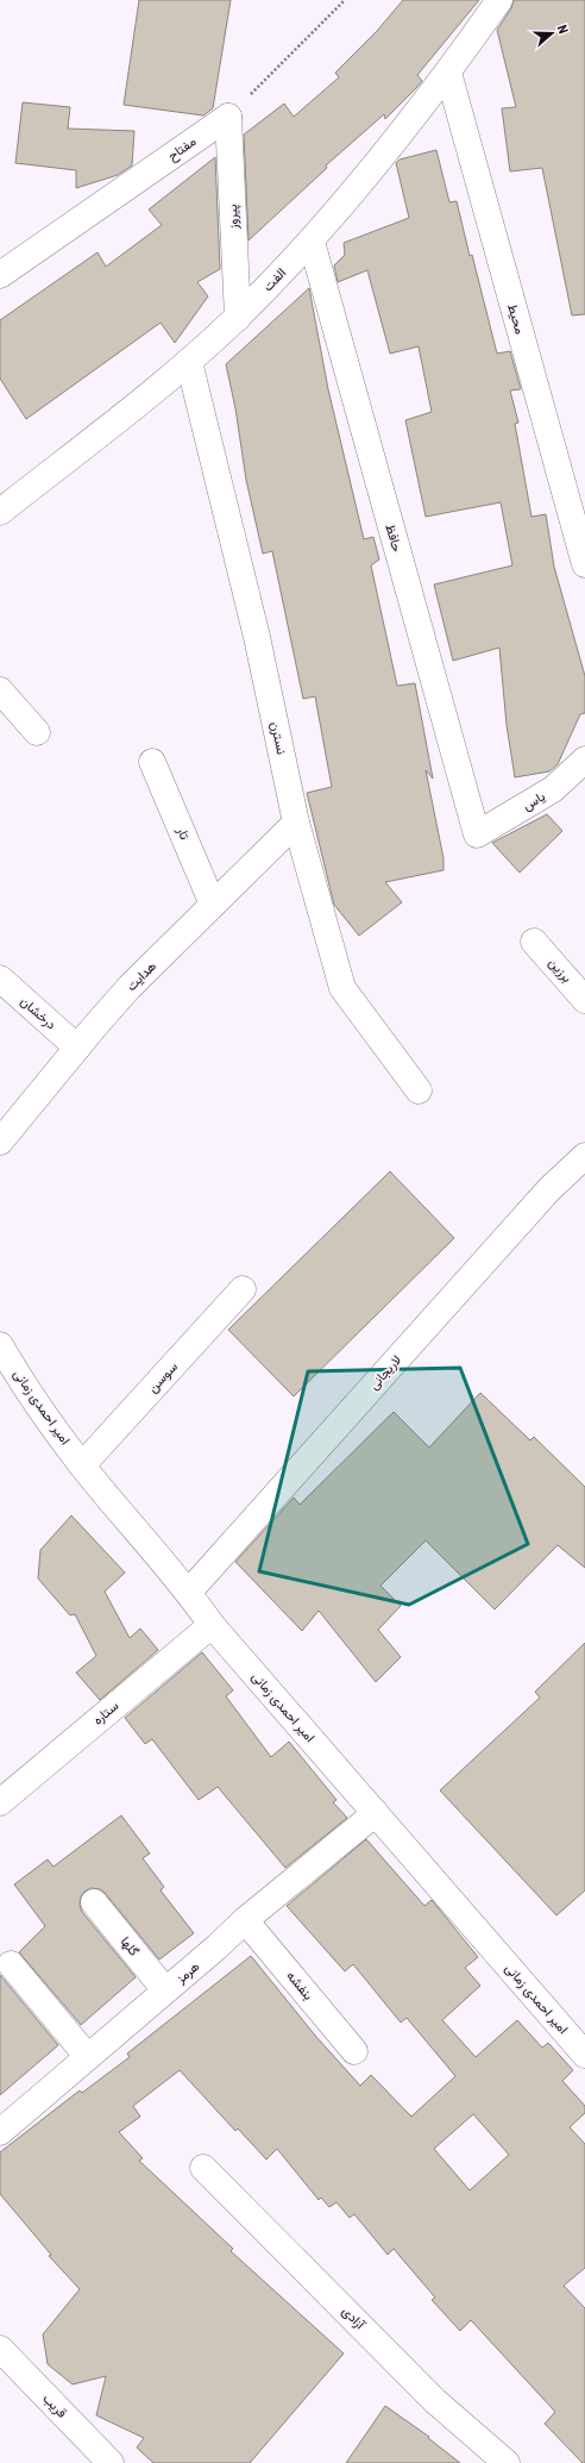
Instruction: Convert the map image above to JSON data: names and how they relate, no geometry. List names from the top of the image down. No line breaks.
{"streets":{"street":["مفتاح","پیروز","الفت","محیط","حافظ","نسترن","یاس","تار","برزین","هدایت","درخشان","لاریجانی","سوسن","امیر احمدی زمانی","ستاره","گلها","هرمز","بنفشه","آزادی","قریب"]},"crossings":[["مفتاح","پیروز"],["پیروز","الفت"],["الفت","محیط"],["الفت","حافظ"],["الفت","نسترن"],["حافظ","یاس"],["نسترن","هدایت"],["تار","هدایت"],["هدایت","درخشان"],["لاریجانی","امیر احمدی زمانی"],["سوسن","امیر احمدی زمانی"],["امیر احمدی زمانی","ستاره"],["امیر احمدی زمانی","هرمز"],["گلها","هرمز"],["هرمز","بنفشه"]],"north":"right"}
